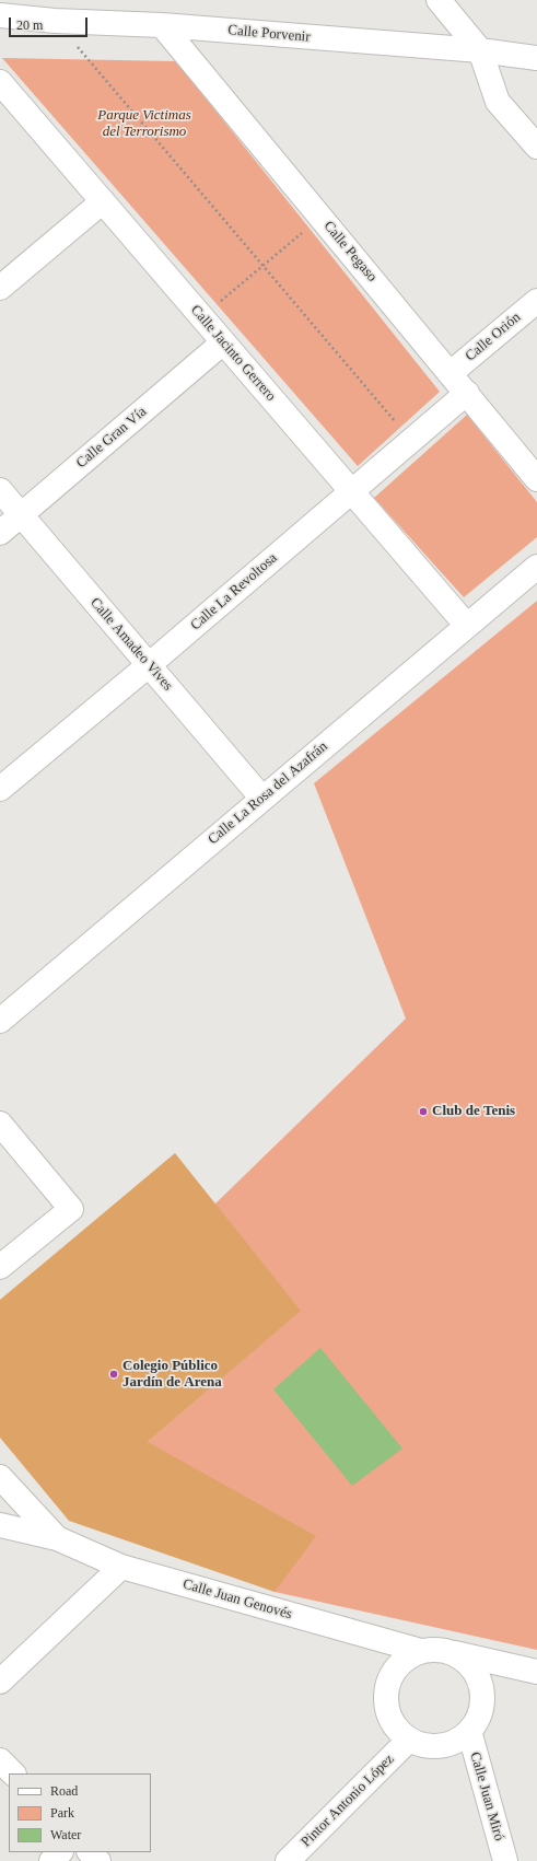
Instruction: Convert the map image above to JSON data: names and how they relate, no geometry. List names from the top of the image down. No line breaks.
{"streets":{"street":["Calle Porvenir","Calle Pegaso","Calle Orión","Calle Jacinto Gerrero","Calle Gran Vía","Calle La Revoltosa","Calle Amadeo Vives","Calle La Rosa del Azafrán","Calle Juan Genovés","Calle Juan Miró","Pintor Antonio López"]},"crossings":[["Calle Porvenir","Calle Pegaso"],["Calle Pegaso","Calle Orión"],["Calle Pegaso","Calle La Revoltosa"],["Calle Jacinto Gerrero","Calle Gran Vía"],["Calle Jacinto Gerrero","Calle La Revoltosa"],["Calle Jacinto Gerrero","Calle La Rosa del Azafrán"],["Calle Gran Vía","Calle Amadeo Vives"],["Calle La Revoltosa","Calle Amadeo Vives"],["Calle Amadeo Vives","Calle La Rosa del Azafrán"],["Calle Juan Genovés","Calle Juan Miró"],["Calle Juan Genovés","Pintor Antonio López"],["Calle Juan Miró","Pintor Antonio López"]],"parks":["Parque Victimas del Terrorismo"],"places":["Club de Tenis","Colegio Público Jardín de Arena"],"legend":["Road","Park","Water"],"scale_bar":"20 m"}
